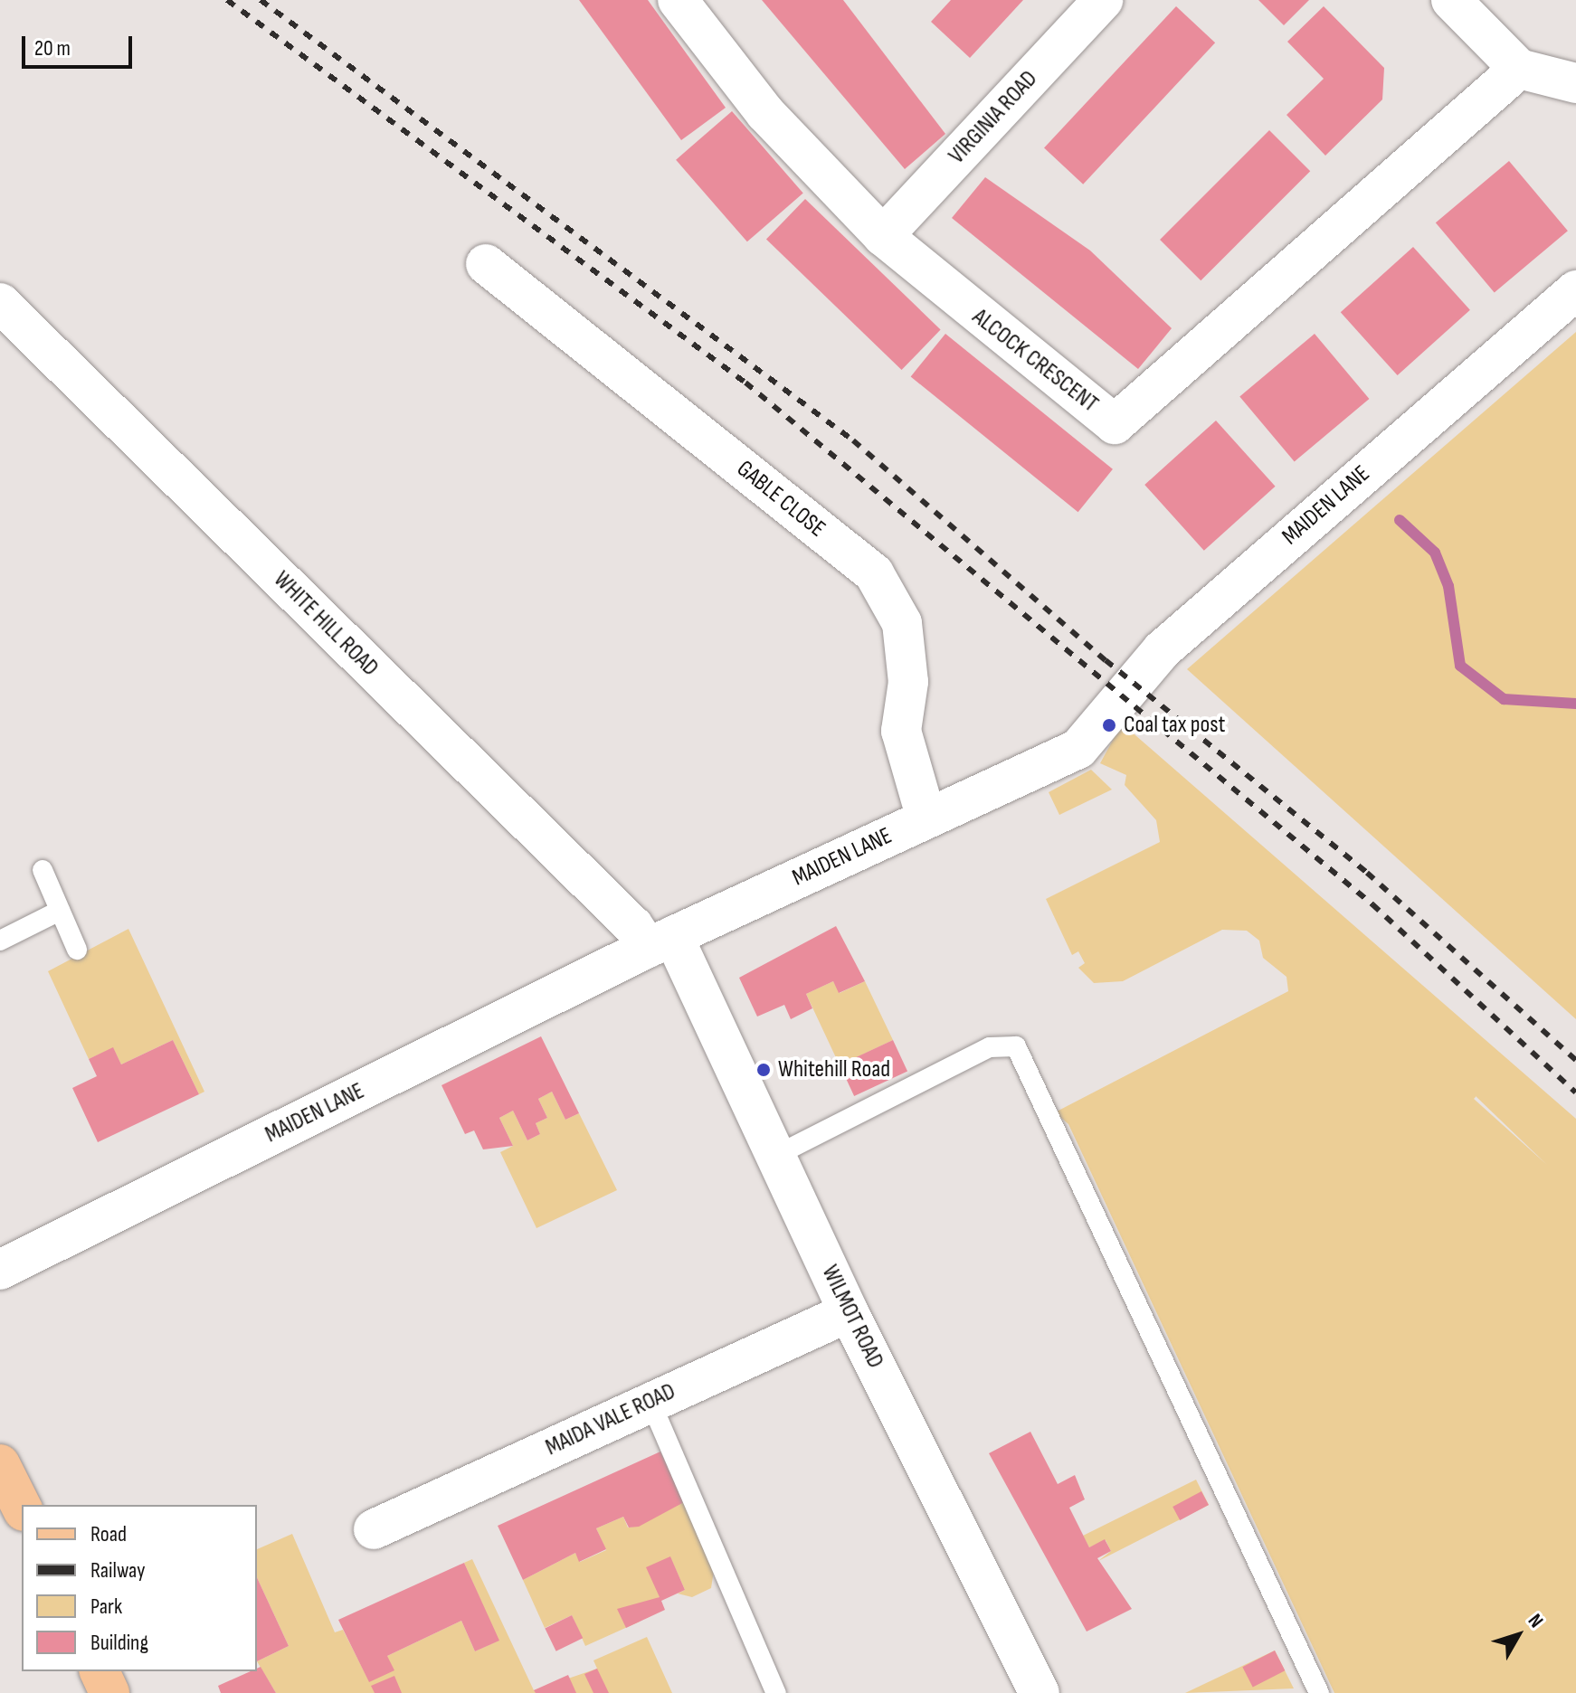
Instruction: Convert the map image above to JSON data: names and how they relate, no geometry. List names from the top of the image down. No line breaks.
{"streets":{"street":["VIRGINIA ROAD","ALCOCK CRESCENT","GABLE CLOSE","MAIDEN LANE","WHITE HILL ROAD","WILMOT ROAD","MAIDA VALE ROAD"]},"crossings":[["VIRGINIA ROAD","ALCOCK CRESCENT"],["GABLE CLOSE","MAIDEN LANE"],["MAIDEN LANE","WHITE HILL ROAD"],["MAIDEN LANE","WILMOT ROAD"],["WHITE HILL ROAD","WILMOT ROAD"],["WILMOT ROAD","MAIDA VALE ROAD"]],"places":["Coal tax post","Whitehill Road"],"legend":["Road","Railway","Park","Building"],"scale_bar":"20 m","north":"top right"}
